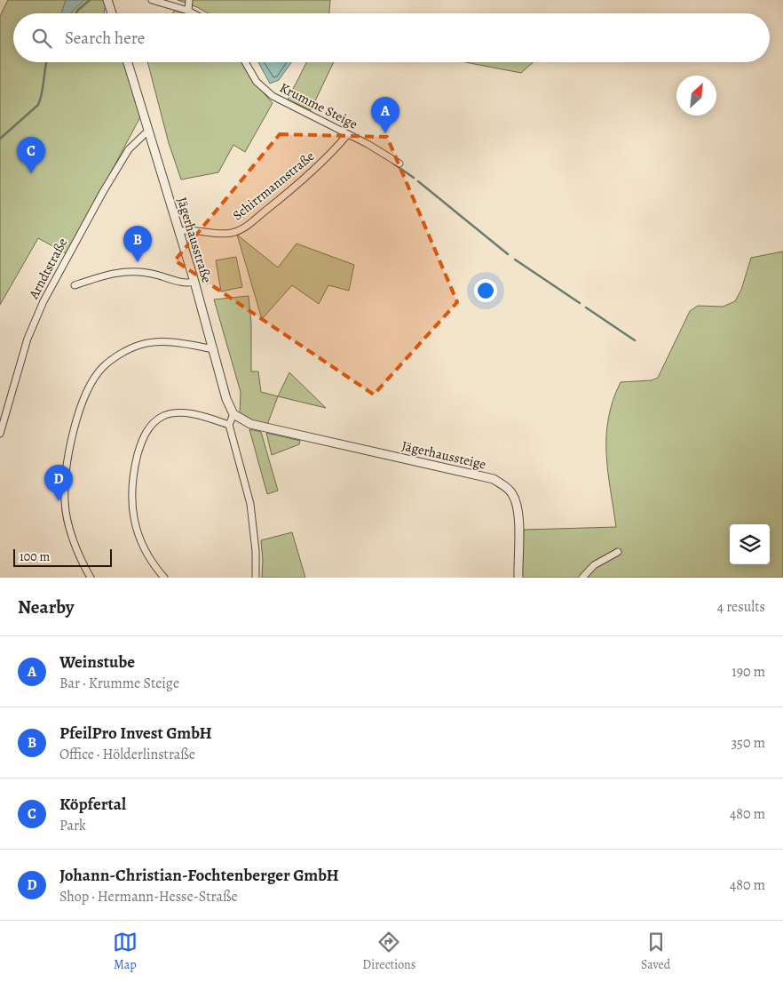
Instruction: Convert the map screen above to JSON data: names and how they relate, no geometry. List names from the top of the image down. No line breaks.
{"streets":{"street":["Krumme Steige","Schirrmannstraße","Jägerhausstraße","Arndtstraße","Jägerhaussteige"]},"crossings":[["Krumme Steige","Schirrmannstraße"],["Schirrmannstraße","Jägerhausstraße"],["Jägerhausstraße","Arndtstraße"],["Jägerhausstraße","Jägerhaussteige"]],"scale_bar":"100 m","north":"top right","page":{"search":"Search here","pins":["A","C","B","D"],"scale":"100 m","heading":["Nearby","4 results"],"list":[{"mark":"A","name":"Weinstube","note":"Bar · Krumme Steige","value":"190 m"},{"mark":"B","name":"PfeilPro Invest GmbH","note":"Office · Hölderlinstraße","value":"350 m"},{"mark":"C","name":"Köpfertal","note":"Park","value":"480 m"},{"mark":"D","name":"Johann-Christian-Fochtenberger GmbH","note":"Shop · Hermann-Hesse-Straße","value":"480 m"}],"nav":["Map","Directions","Saved"]}}
